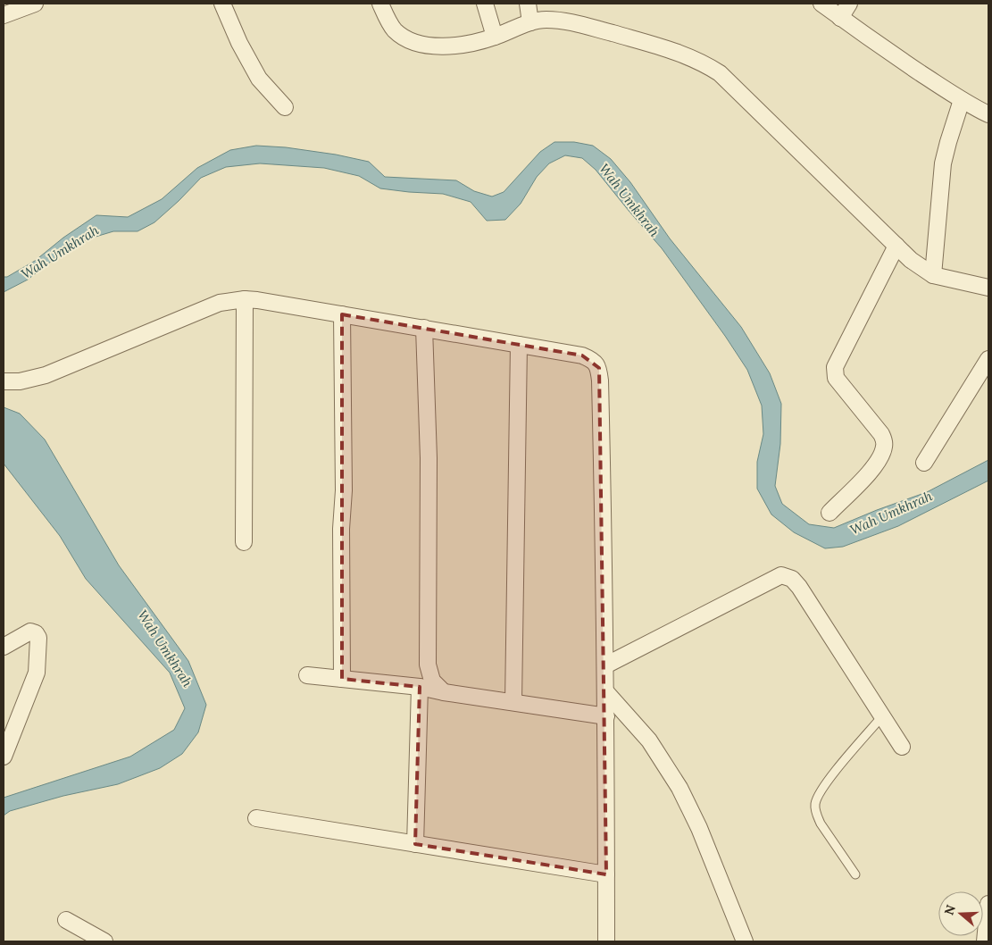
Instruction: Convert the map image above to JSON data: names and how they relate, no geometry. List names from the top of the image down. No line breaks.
{"water":["Wah Umkhrah"],"north":"left"}
